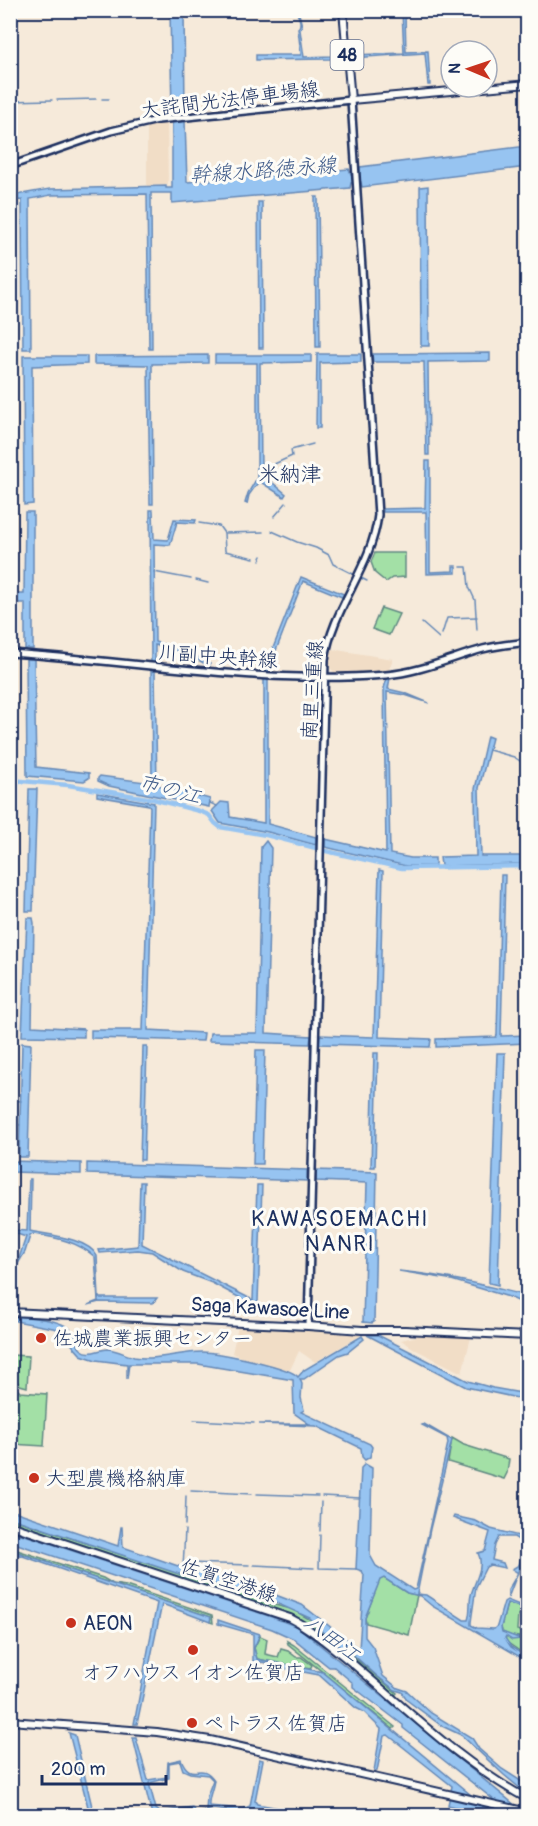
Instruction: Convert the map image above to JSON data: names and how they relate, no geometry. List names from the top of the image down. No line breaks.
{"streets":{"main road":["48","Saga Kawasoe Line","佐賀空港線"],"street":["大詫間光法停車場線","川副中央幹線","南里三重線"]},"crossings":[["48","大詫間光法停車場線"],["48","南里三重線"],["大詫間光法停車場線","南里三重線"],["川副中央幹線","南里三重線"],["南里三重線","Saga Kawasoe Line"]],"districts":["米納津","KAWASOEMACHI NANRI"],"water":["幹線水路徳永線","市の江","八田江"],"places":["佐城農業振興センター","大型農機格納庫","AEON","オフハウス イオン佐賀店","ペトラス 佐賀店"],"scale_bar":"200 m","north":"left"}
